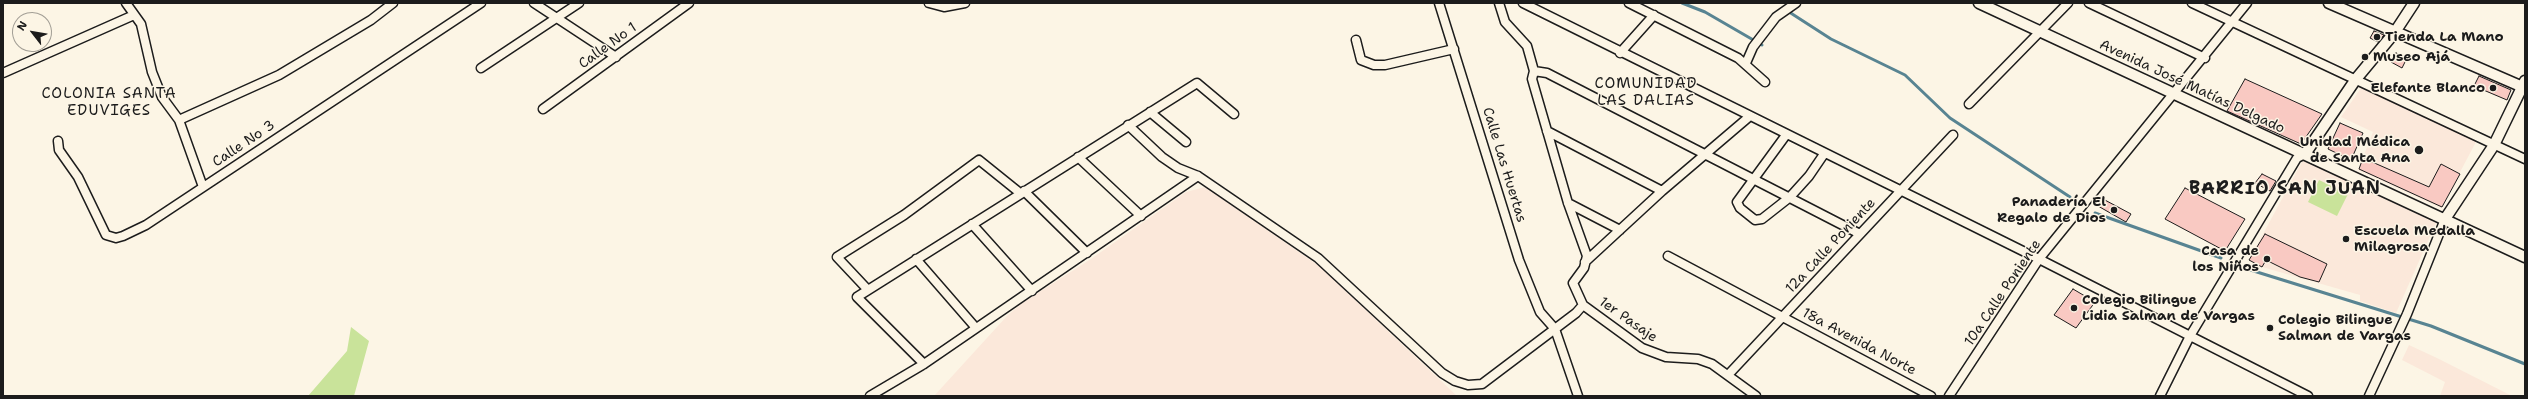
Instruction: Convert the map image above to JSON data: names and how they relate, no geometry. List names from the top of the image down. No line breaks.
{"streets":{"street":["Calle No 1","Avenida José Matías Delgado","Calle No 3","Calle Las Huertas","12a Calle Poniente","10a Calle Poniente","1er Pasaje","18a Avenida Norte"]},"crossings":[["Avenida José Matías Delgado","10a Calle Poniente"],["Calle Las Huertas","1er Pasaje"],["12a Calle Poniente","1er Pasaje"],["12a Calle Poniente","18a Avenida Norte"]],"districts":["COMUNIDAD LAS DALIAS","COLONIA SANTA EDUVIGES","BARRIO SAN JUAN"],"places":["Tienda La Mano","Museo Ajá","Elefante Blanco","Unidad Médica de Santa Ana","Panadería El Regalo de Dios","Escuela Medalla Milagrosa","Casa de los Niños","Colegio Bilingue Lidia Salman de Vargas","Colegio Bilingue Salman de Vargas"],"north":"top left"}
